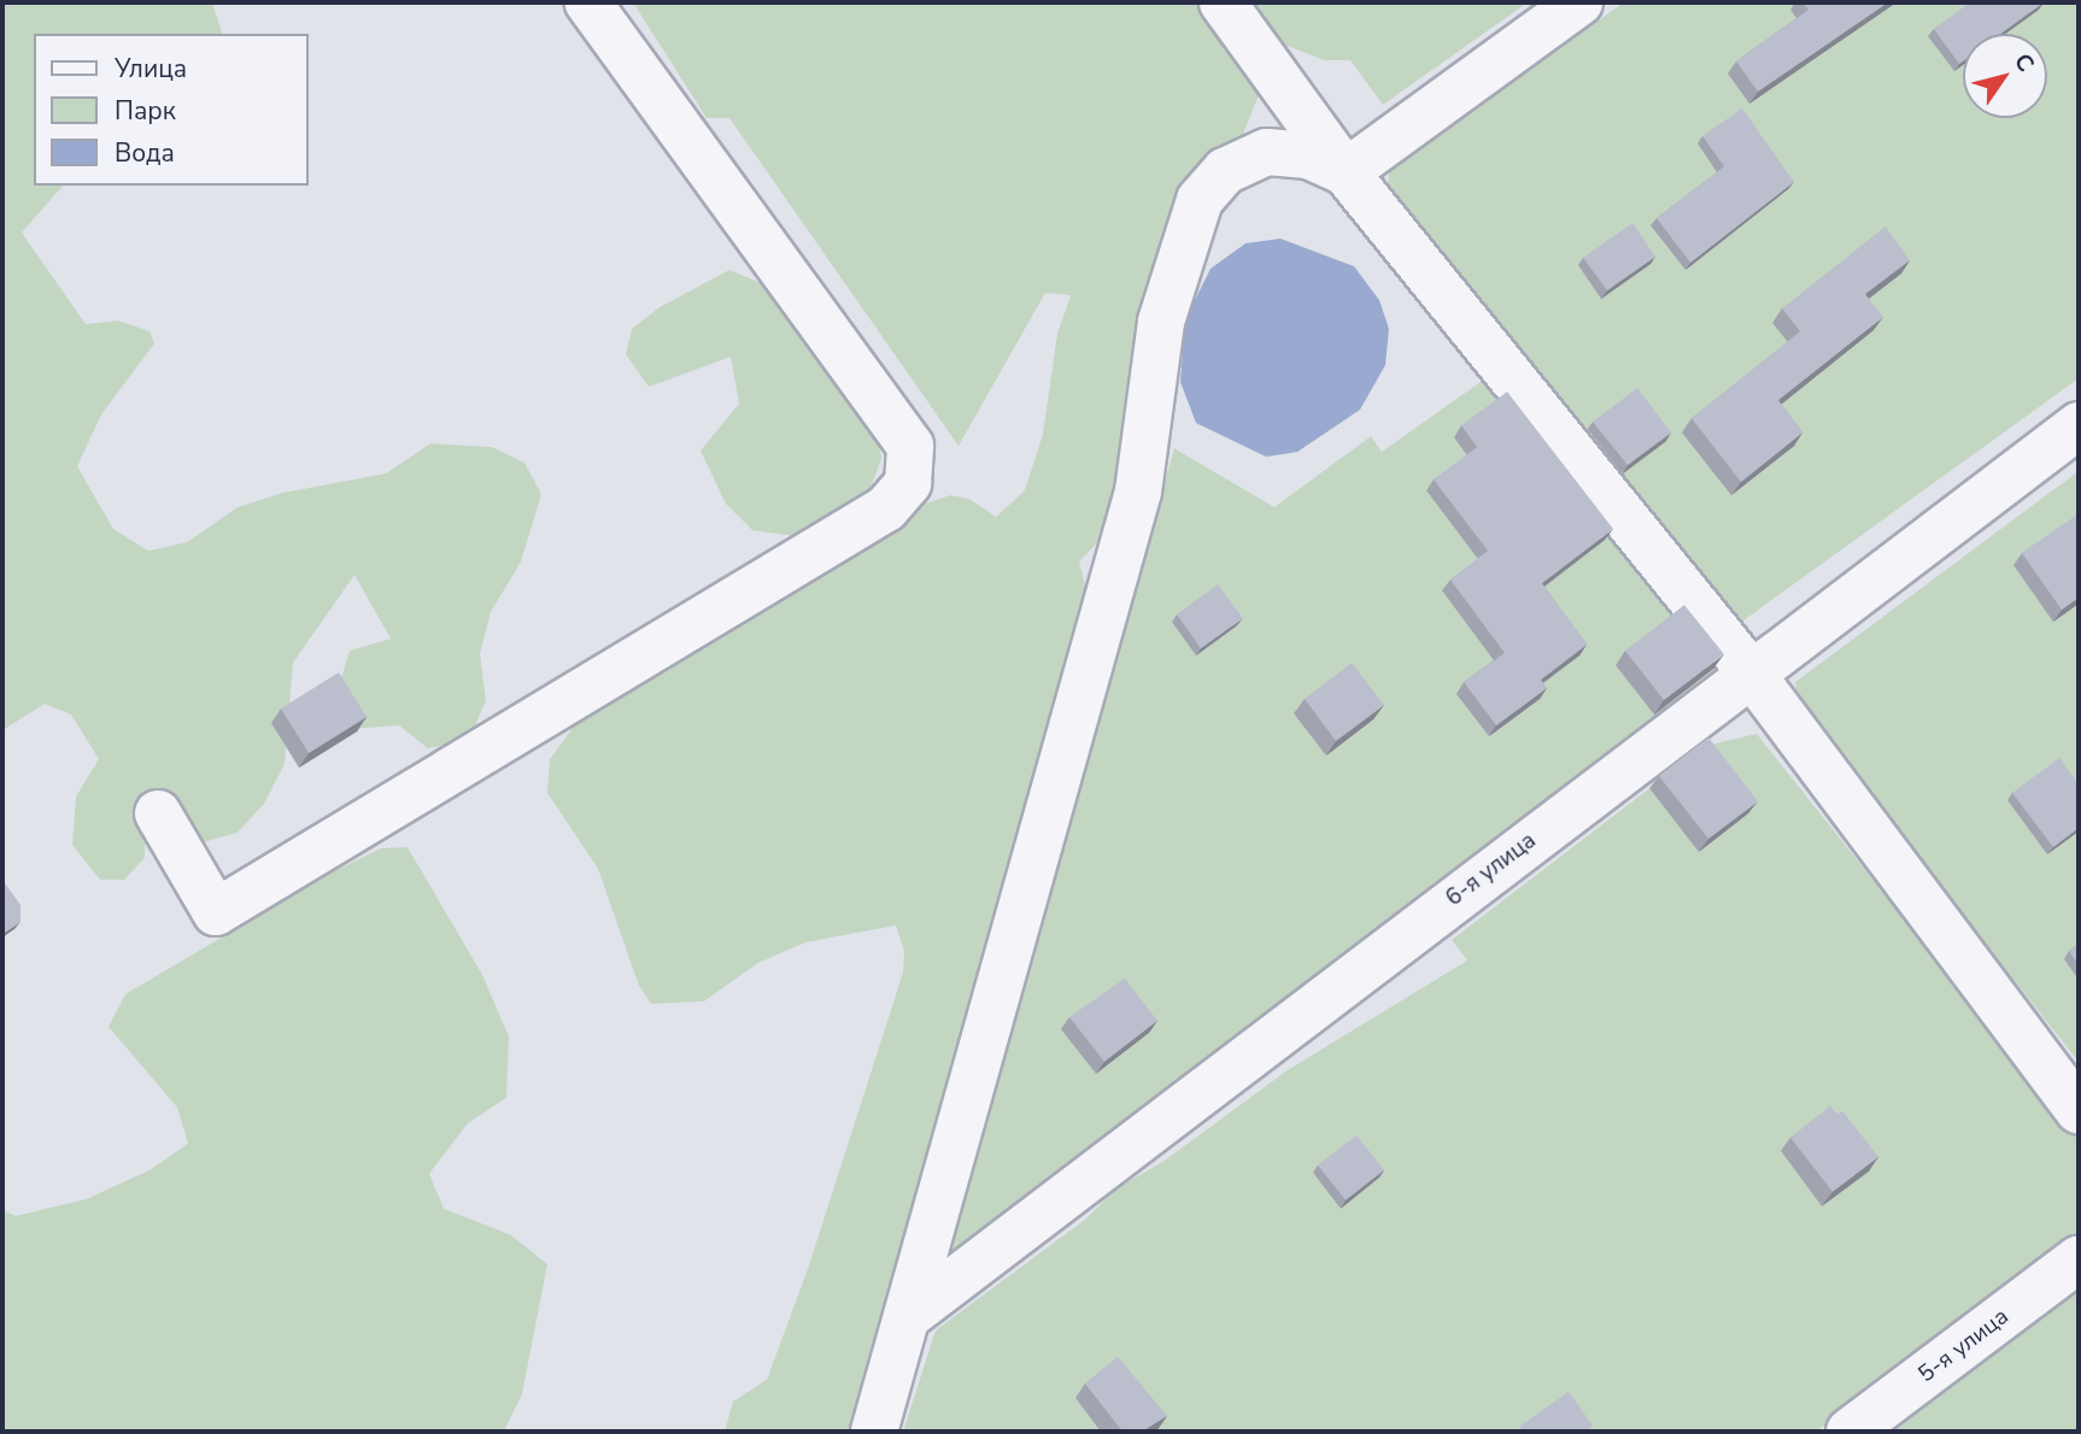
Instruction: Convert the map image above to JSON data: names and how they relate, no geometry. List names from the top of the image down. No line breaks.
{"streets":{"lane":["6-я улица","5-я улица"]},"legend":["Улица","Парк","Вода"],"north":"top right"}
